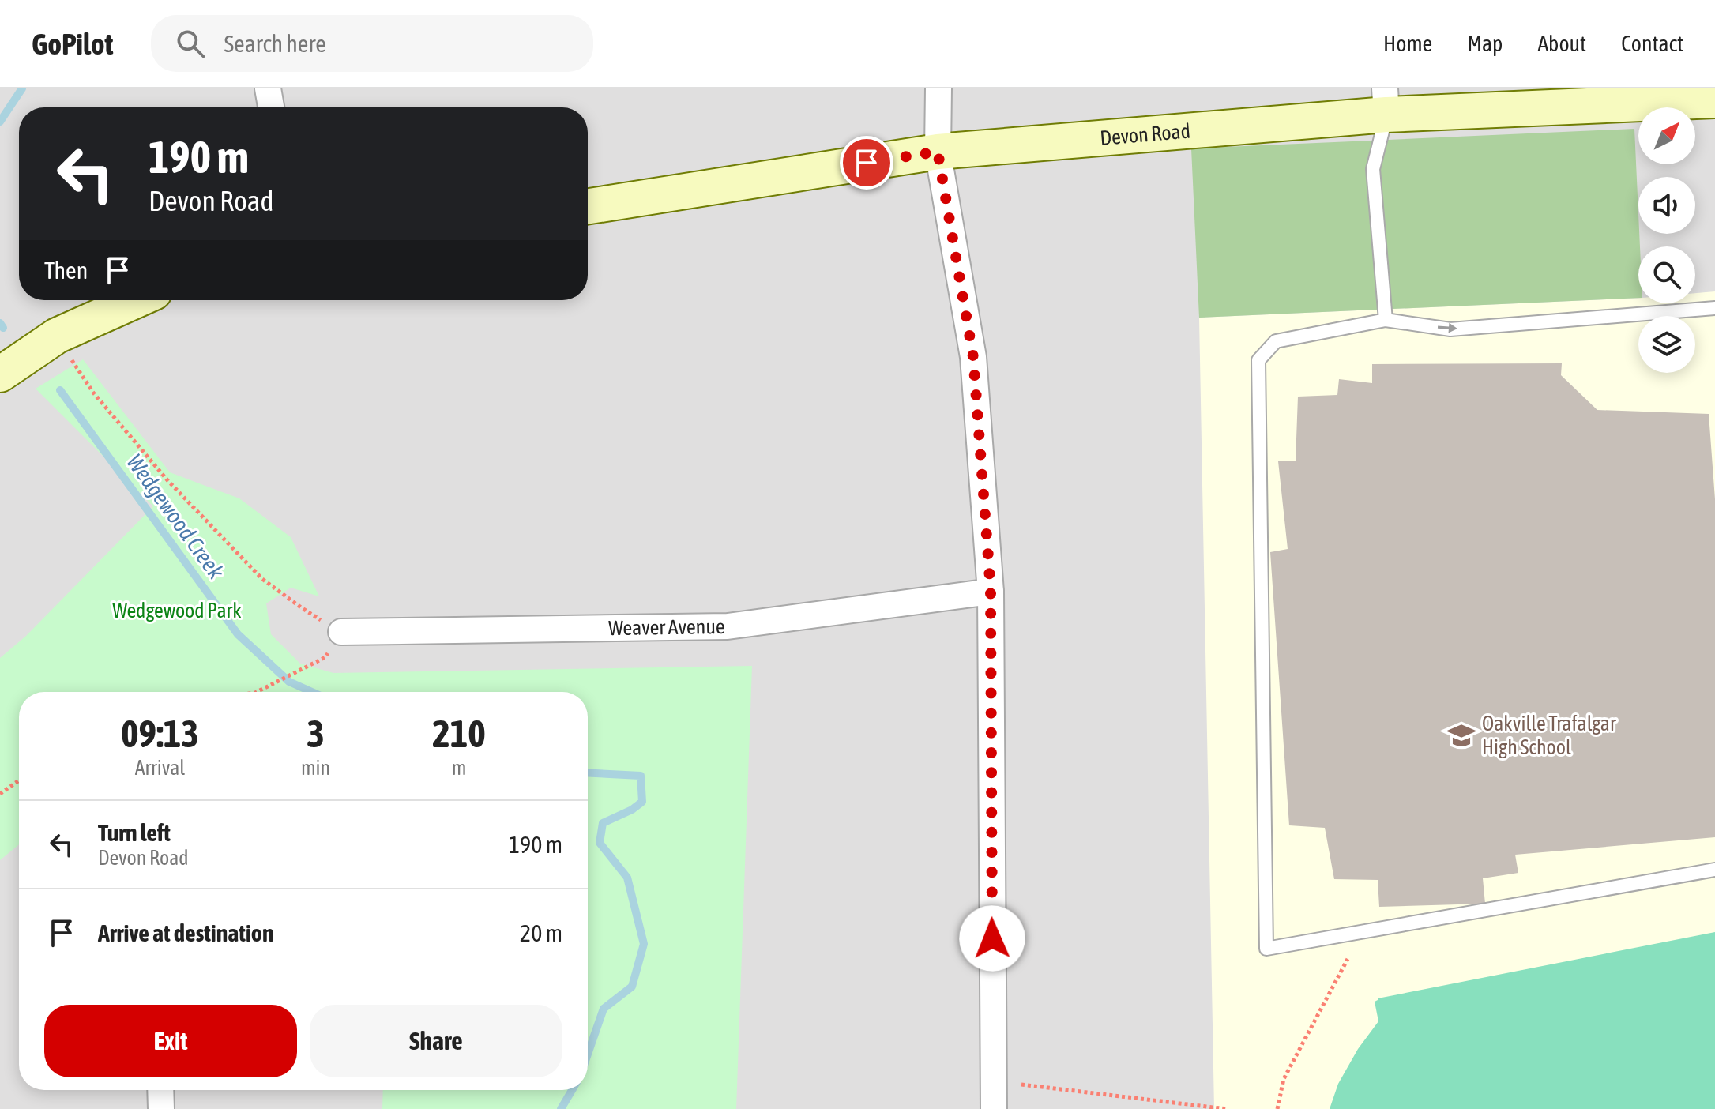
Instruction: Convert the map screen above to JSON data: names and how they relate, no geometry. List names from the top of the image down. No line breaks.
{"streets":{"street":["Devon Road","Weaver Avenue"]},"water":["Wedgewood Creek"],"parks":["Wedgewood Park"],"places":{"school or university":["Oakville Trafalgar High School"]},"north":"top right","page":{"header":"GoPilot","search":"Search here","nav":["Home","Map","About","Contact"],"turn":["190 m","Devon Road"],"then":"Then","eta":["09:13","Arrival","3","min","210","m"],"list":[{"name":"Turn left","note":"Devon Road","value":"190 m"},{"name":"Arrive at destination","value":"20 m"}],"buttons":["Exit","Share"]}}
